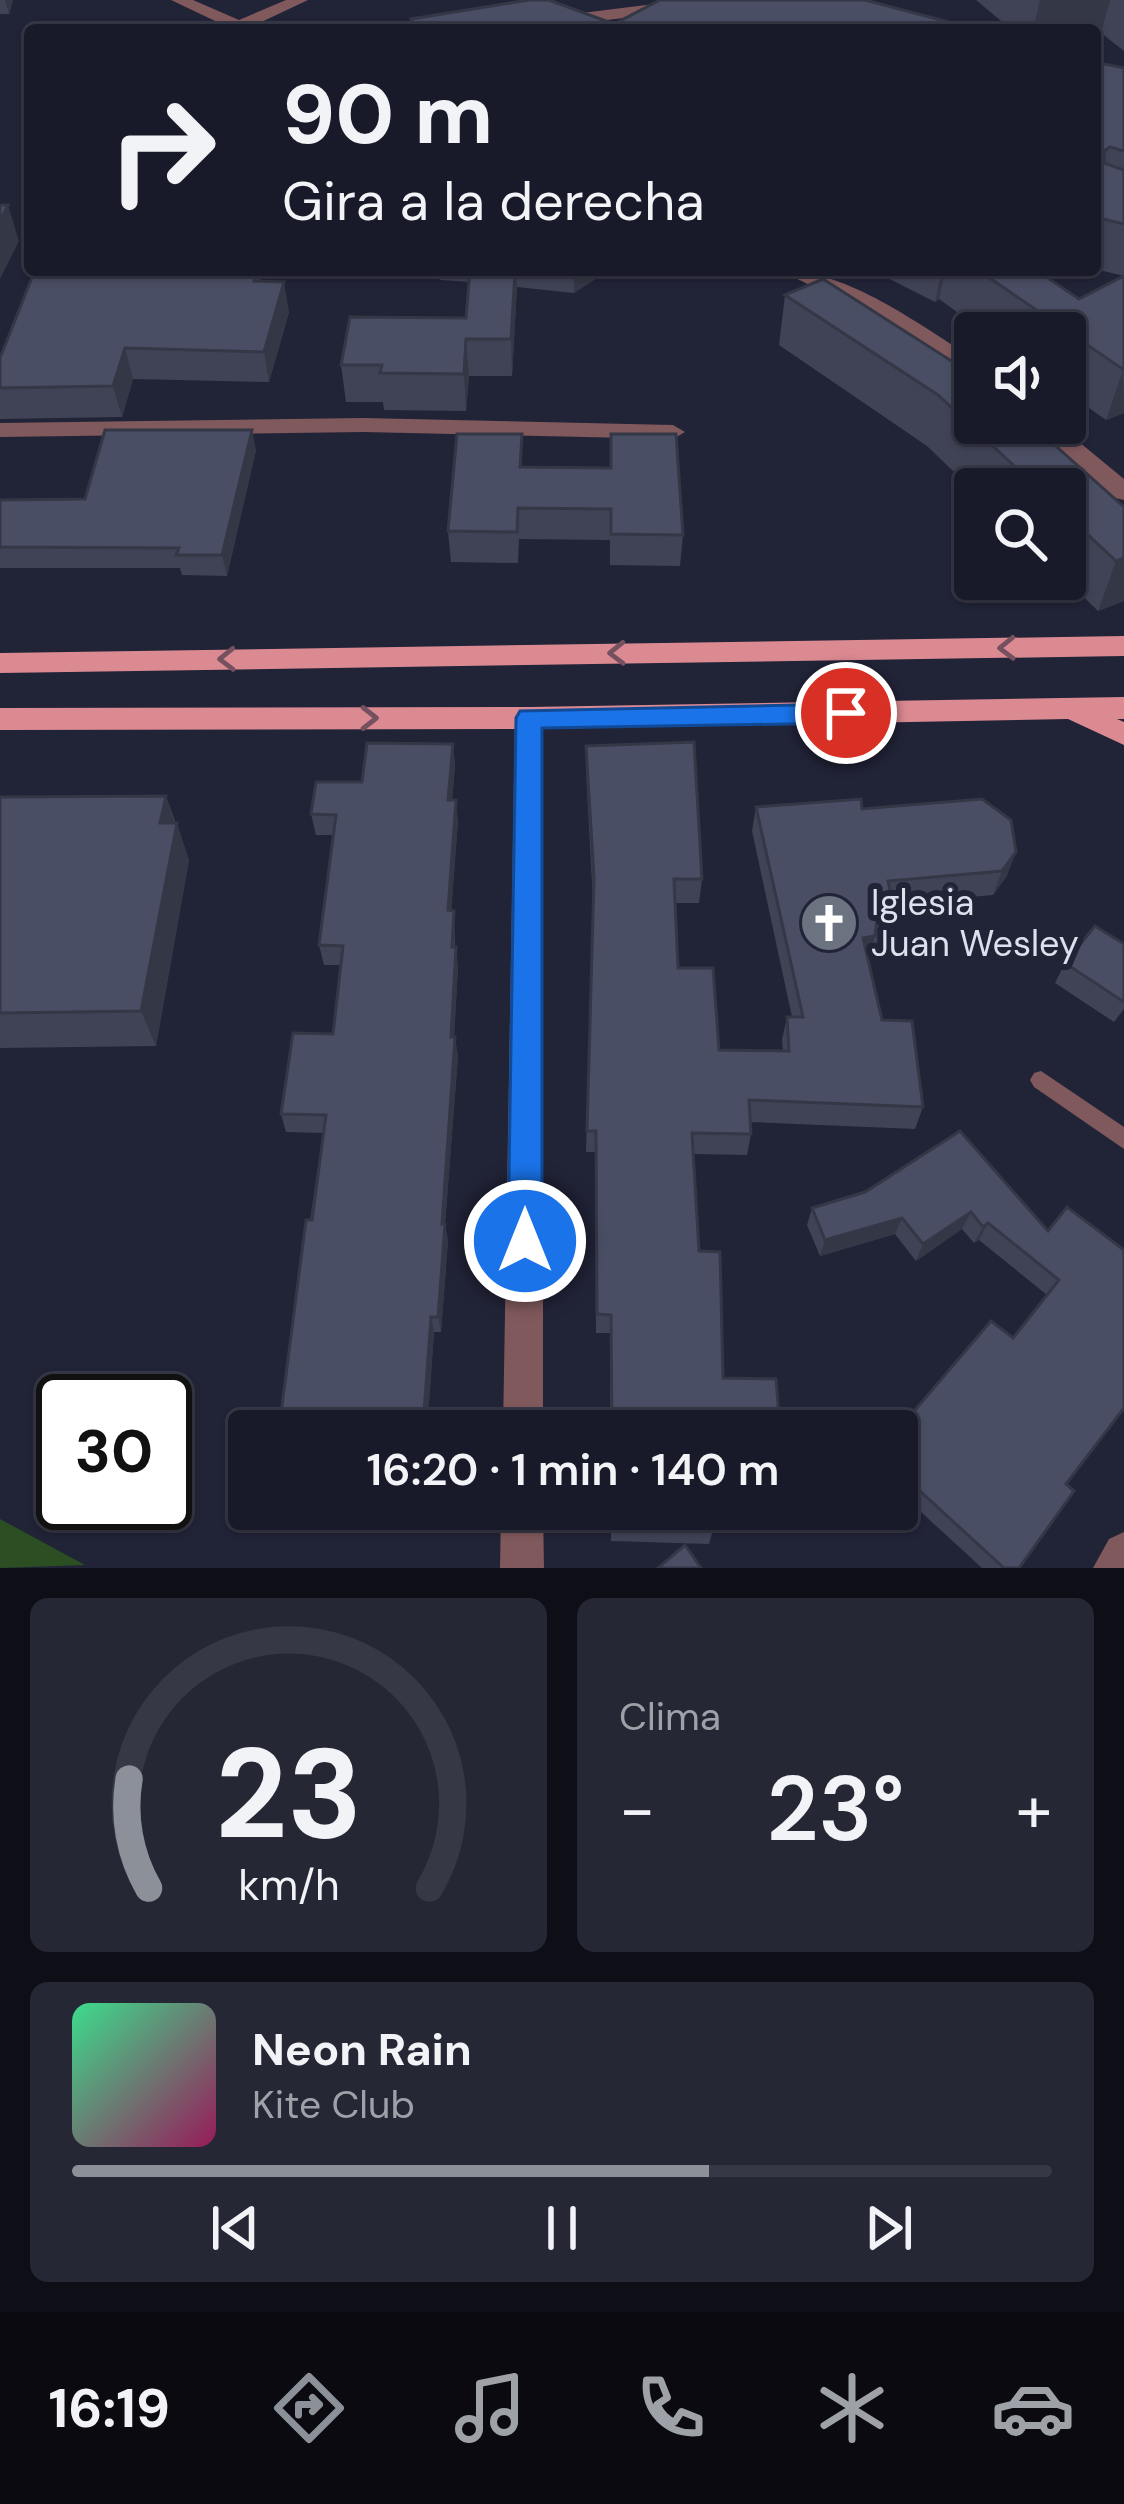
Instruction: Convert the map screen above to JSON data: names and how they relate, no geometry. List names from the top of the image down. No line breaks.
{"places":{"church":["Iglesia Juan Wesley"]},"page":{"turn":["90 m","Gira a la derecha"],"limit":"30","trip":"16:20 · 1 min · 140 m","tile":"Clima","heat":["−","23°","+"],"song":["Neon Rain","Kite Club"],"tabs":"16:19","gauge":["23","km/h"]}}
